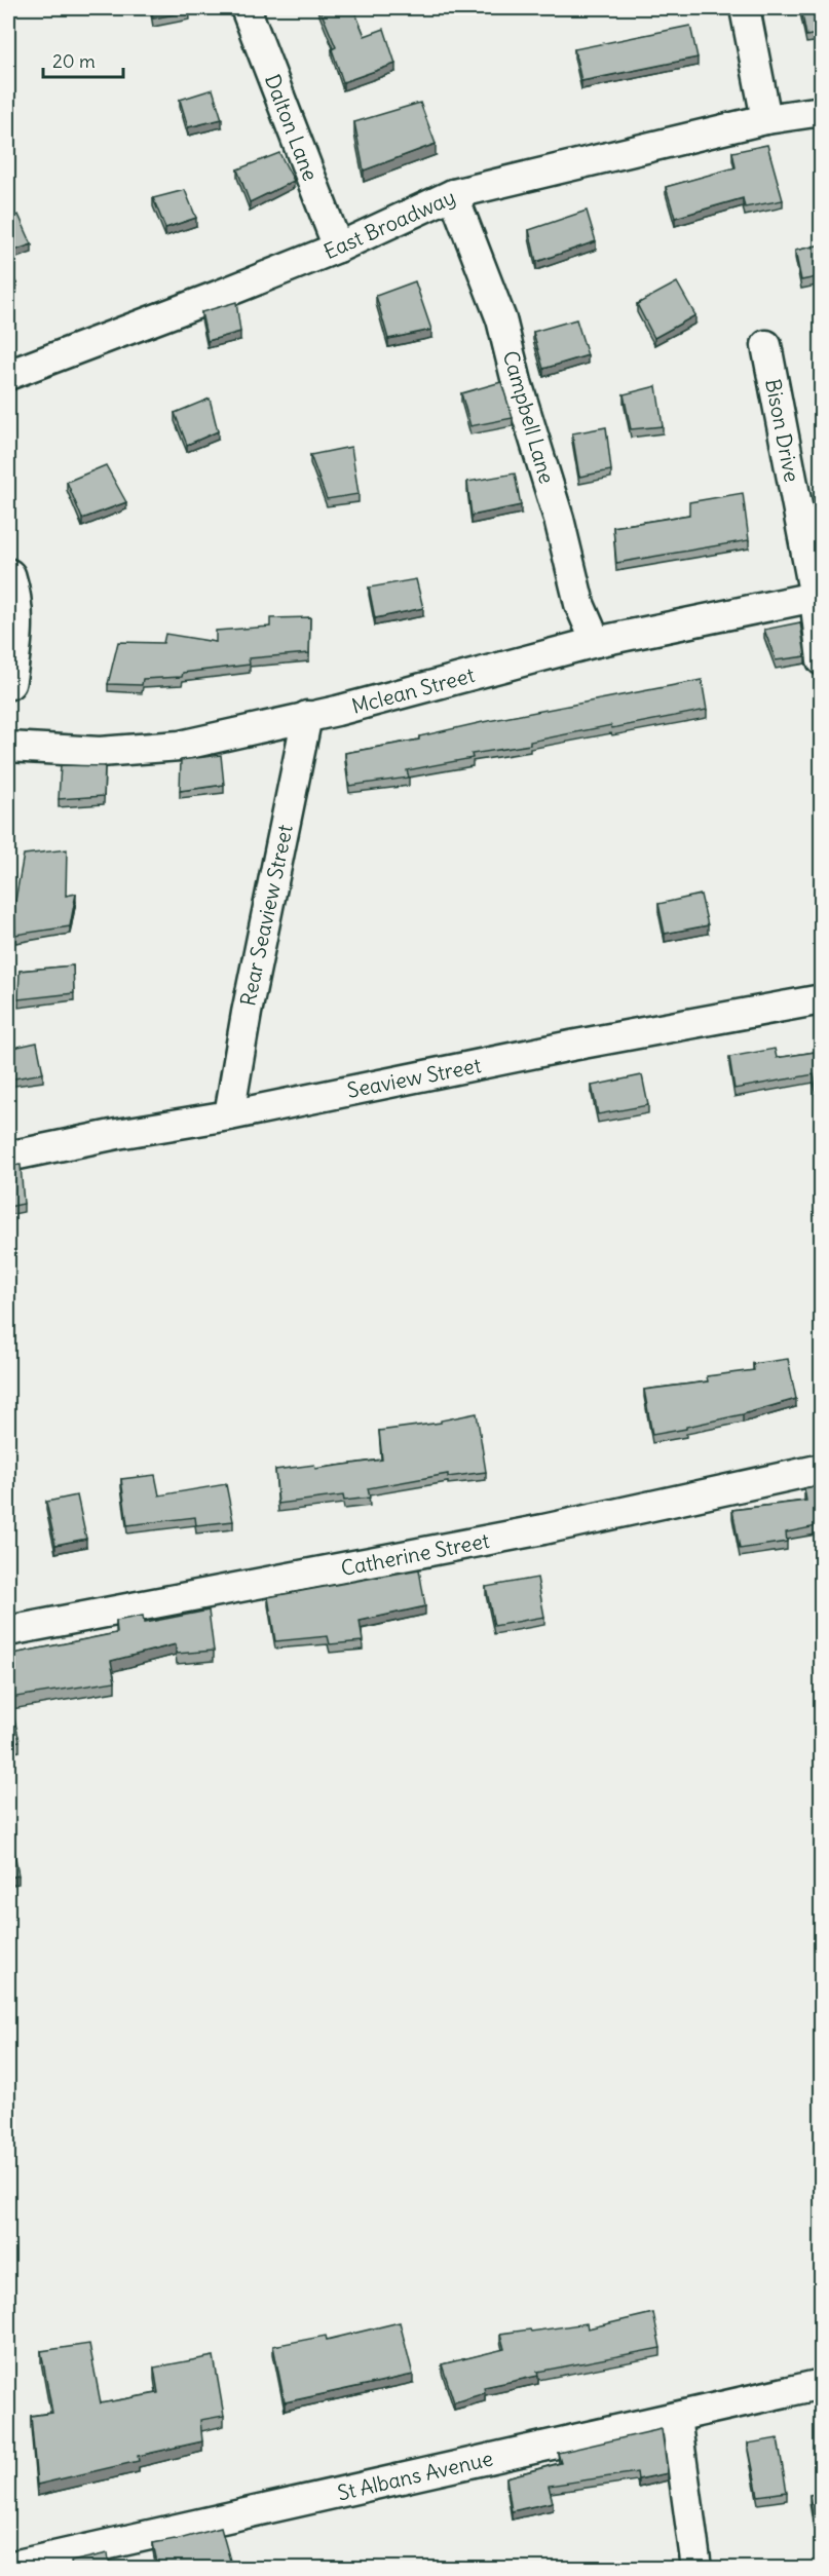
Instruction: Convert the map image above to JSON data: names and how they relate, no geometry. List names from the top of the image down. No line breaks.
{"streets":{"street":["Dalton Lane","East Broadway","Campbell Lane","Bison Drive","Mclean Street","Rear Seaview Street","Seaview Street","Catherine Street","St Albans Avenue"]},"crossings":[["Dalton Lane","East Broadway"],["East Broadway","Campbell Lane"],["Campbell Lane","Mclean Street"],["Bison Drive","Mclean Street"],["Mclean Street","Rear Seaview Street"],["Rear Seaview Street","Seaview Street"]],"scale_bar":"20 m"}
